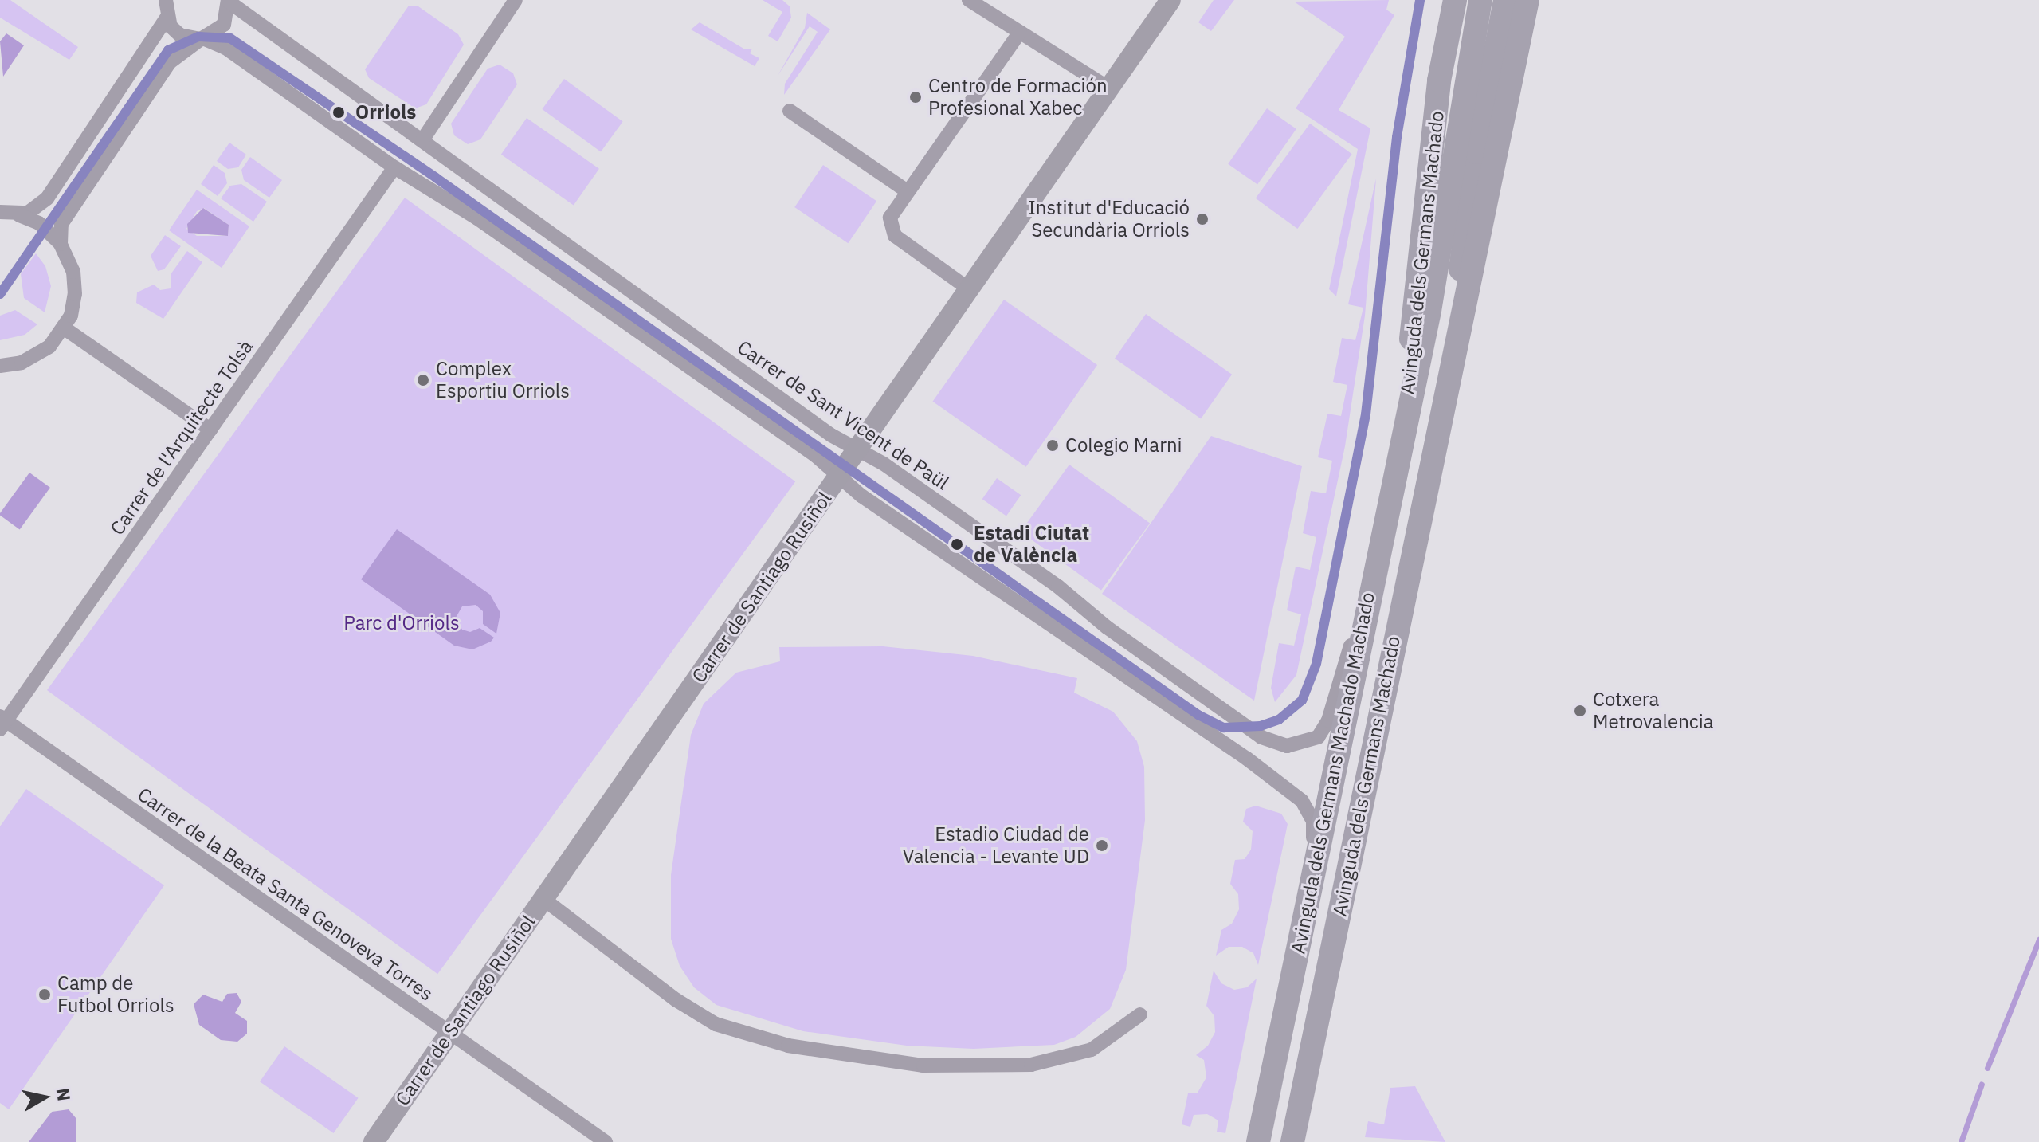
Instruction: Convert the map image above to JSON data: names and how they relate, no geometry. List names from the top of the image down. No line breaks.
{"streets":{"main road":["Avinguda dels Germans Machado","Avinguda dels Germans Machado Machado"],"street":["Carrer de Sant Vicent de Paül","Carrer de l'Arquitecte Tolsà","Carrer de Santiago Rusiñol","Carrer de la Beata Santa Genoveva Torres"]},"crossings":[["Avinguda dels Germans Machado","Avinguda dels Germans Machado Machado"],["Carrer de Sant Vicent de Paül","Carrer de Santiago Rusiñol"],["Carrer de Sant Vicent de Paül","Avinguda dels Germans Machado Machado"],["Carrer de l'Arquitecte Tolsà","Carrer de la Beata Santa Genoveva Torres"],["Carrer de Santiago Rusiñol","Carrer de la Beata Santa Genoveva Torres"]],"parks":["Parc d'Orriols"],"places":["Centro de Formación Profesional Xabec","Orriols","Institut d'Educació Secundària Orriols","Complex Esportiu Orriols","Colegio Marni","Estadi Ciutat de València","Cotxera Metrovalencia","Estadio Ciudad de Valencia - Levante UD","Camp de Futbol Orriols"],"north":"right"}
